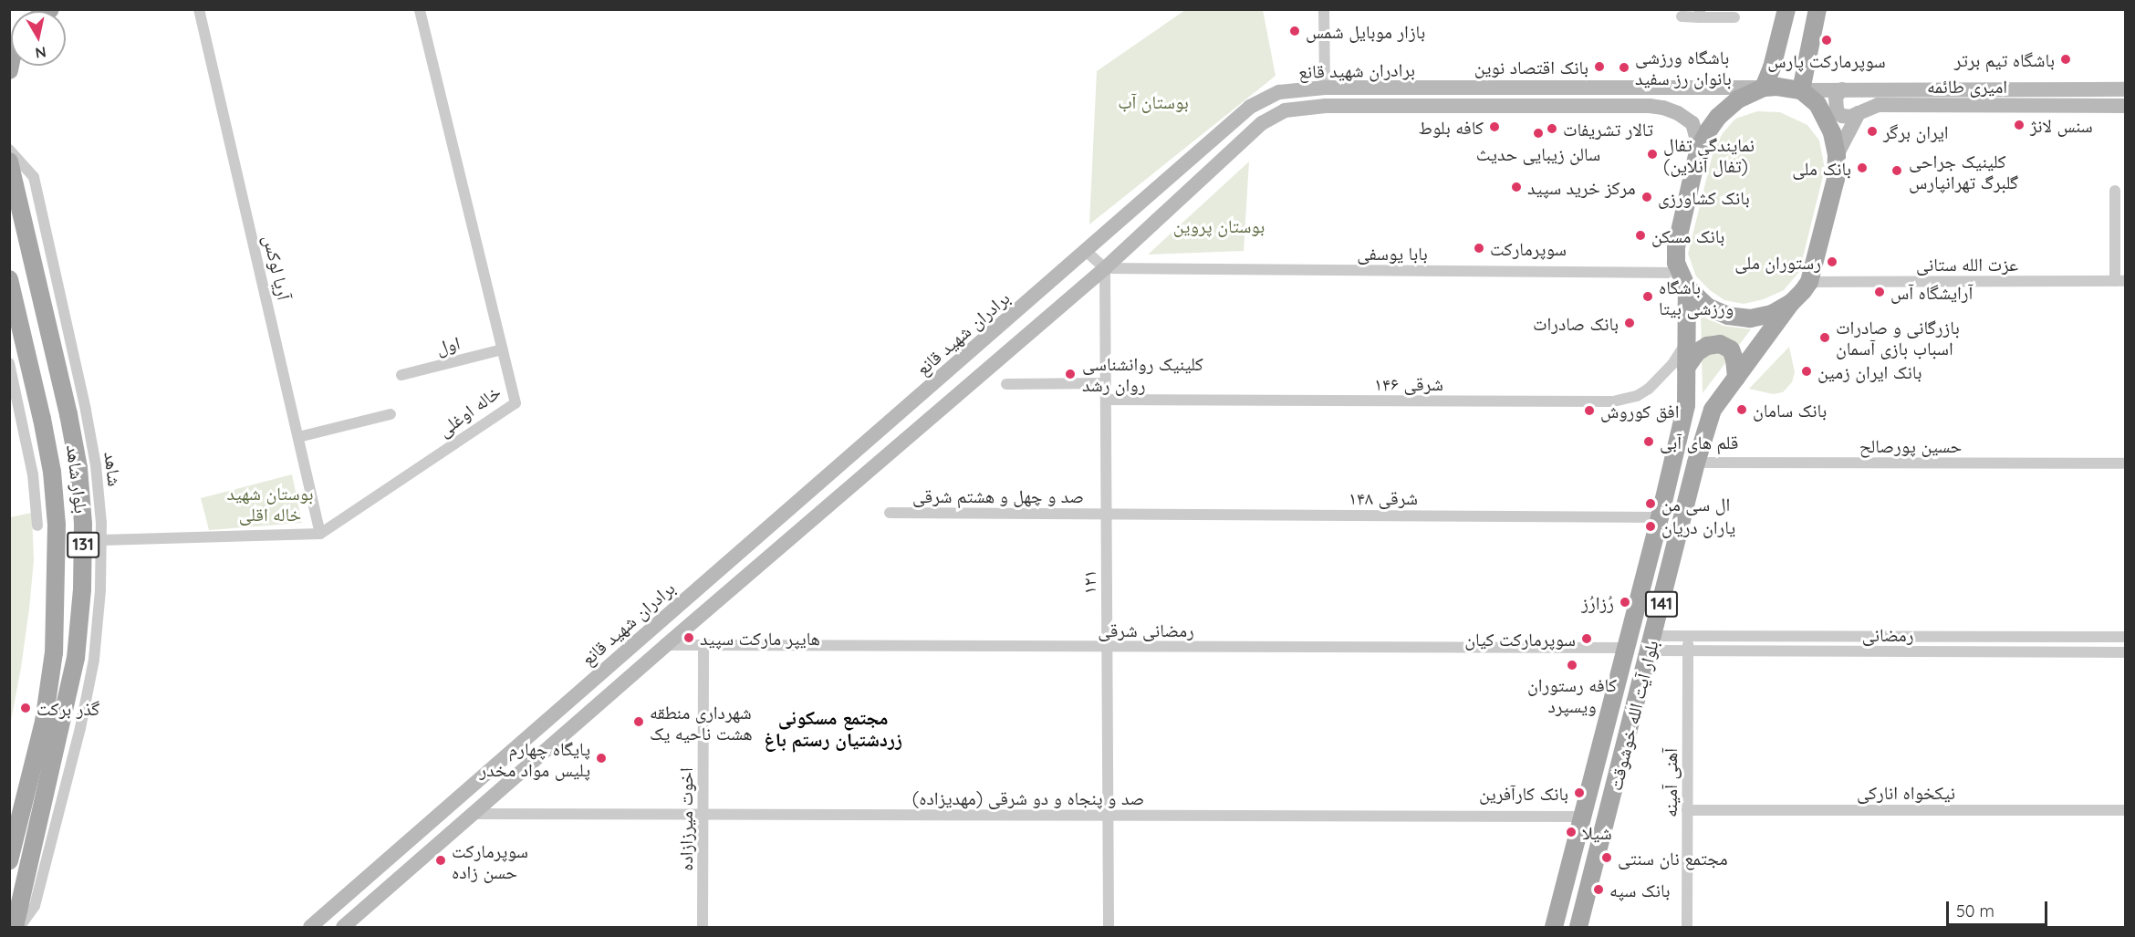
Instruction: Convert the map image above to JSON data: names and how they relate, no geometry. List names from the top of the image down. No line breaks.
{"streets":{"main road":["برادران شهید قانع","امیری طائمه","بلوار شاهد","131","141","بلوار آیت الله خوشوقت"],"street":["بابا یوسفی","عزت الله ستانی","آریا لوکس","اول","۱۴۶ شرقی","خاله اوغلی","حسین پورصالح","شاهد","صد و چهل و هشتم شرقی","۱۴۸ شرقی","۱۲۱","رمضانی شرقی","رمضانی","آهنی آمینه","نیکخواه انارکی","صد و پنجاه و دو شرقی (مهدیزاده)","اخوت میرزازاده"]},"crossings":[["برادران شهید قانع","بابا یوسفی"],["برادران شهید قانع","۱۲۱"],["برادران شهید قانع","رمضانی شرقی"],["برادران شهید قانع","بلوار آیت الله خوشوقت"],["برادران شهید قانع","صد و پنجاه و دو شرقی (مهدیزاده)"],["بابا یوسفی","۱۲۱"],["بابا یوسفی","بلوار آیت الله خوشوقت"],["عزت الله ستانی","بلوار آیت الله خوشوقت"],["آریا لوکس","خاله اوغلی"],["اول","خاله اوغلی"],["۱۴۶ شرقی","۱۲۱"],["۱۴۶ شرقی","بلوار آیت الله خوشوقت"],["حسین پورصالح","بلوار آیت الله خوشوقت"],["شاهد","بلوار شاهد"],["صد و چهل و هشتم شرقی","۱۴۸ شرقی"],["صد و چهل و هشتم شرقی","۱۲۱"],["۱۴۸ شرقی","۱۲۱"],["۱۴۸ شرقی","بلوار آیت الله خوشوقت"],["۱۲۱","رمضانی شرقی"],["۱۲۱","صد و پنجاه و دو شرقی (مهدیزاده)"],["رمضانی شرقی","بلوار آیت الله خوشوقت"],["رمضانی شرقی","اخوت میرزازاده"],["رمضانی","بلوار آیت الله خوشوقت"],["رمضانی","آهنی آمینه"],["بلوار آیت الله خوشوقت","صد و پنجاه و دو شرقی (مهدیزاده)"],["آهنی آمینه","نیکخواه انارکی"],["صد و پنجاه و دو شرقی (مهدیزاده)","اخوت میرزازاده"]],"districts":["مجتمع مسکونی زردشتیان رستم باغ"],"parks":["بوستان آب","بوستان پروین","بوستان شهید خاله اقلی"],"places":["بازار موبایل شمس","سوپرمارکت پارس","باشگاه تیم برتر","بانک اقتصاد نوین","باشگاه ورزشی بانوان رز سفید","سنس لانژ","کافه بلوط","تالار تشریفات","ایران برگر","سالن زیبایی حدیث","نمایندگی تفال (تفال آنلاین)","بانک ملی","کلینیک جراحی گلبرگ تهرانپارس","مرکز خرید سپید","بانک کشاورزی","بانک مسکن","سوپرمارکت","رستوران ملی","آرایشگاه آس","باشگاه ورزشی بیتا","بانک صادرات","بازرگانی و صادرات اسباب بازی آسمان","بانک ایران زمین","کلینیک روانشناسی روان رشد","بانک سامان","افق کوروش","قلم های آبی","ال سی من","یاران دریان","رُزارُز","هایپر مارکت سپید","سوپرمارکت کیان","کافه رستوران ویسپرد","گذر برکت","شهرداری منطقه هشت ناحیه یک","پایگاه چهارم پلیس مواد مخدر","بانک کارآفرین","شیلا","مجتمع نان سنتی","سوپرمارکت حسن زاده","بانک سپه"],"scale_bar":"50 m","north":"bottom"}
